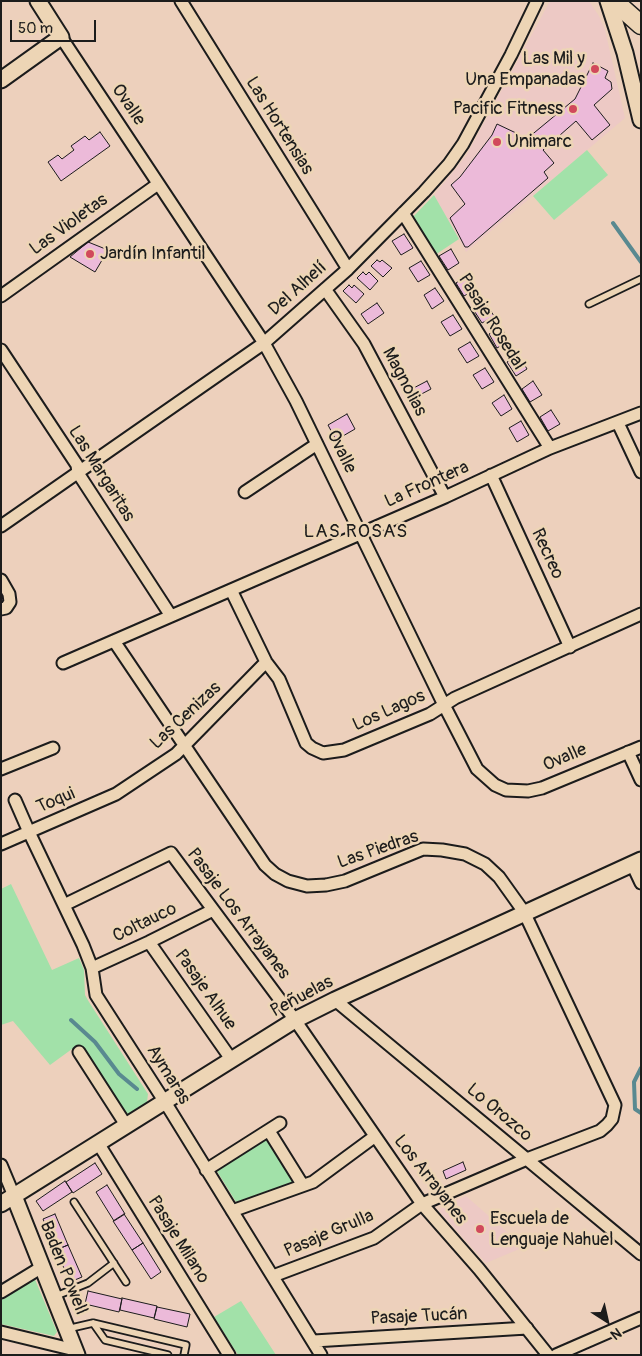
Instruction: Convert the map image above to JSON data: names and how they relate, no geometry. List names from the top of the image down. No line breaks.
{"streets":{"street":["Ovalle","Las Hortensias","Las Violetas","Del Alhelí","Pasaje Rosedal","Magnolias","Las Margaritas","La Frontera","Recreo","Los Lagos","Las Cenizas","Toqui","Las Piedras","Pasaje Los Arrayanes","Coltauco","Pasaje Alhue","Peñuelas","Aymaras","Lo Orozco","Los Arrayanes","Pasaje Grulla","Pasaje Milano","Baden Powell","Pasaje Tucán"]},"crossings":[["Ovalle","Las Violetas"],["Ovalle","Del Alhelí"],["Ovalle","La Frontera"],["Ovalle","Los Lagos"],["Las Hortensias","Del Alhelí"],["Del Alhelí","Pasaje Rosedal"],["Del Alhelí","Magnolias"],["Del Alhelí","Las Margaritas"],["Pasaje Rosedal","La Frontera"],["Magnolias","La Frontera"],["Las Margaritas","La Frontera"],["La Frontera","Recreo"],["La Frontera","Los Lagos"],["La Frontera","Las Piedras"],["Recreo","Los Lagos"],["Los Lagos","Las Cenizas"],["Las Cenizas","Toqui"],["Las Cenizas","Las Piedras"],["Toqui","Aymaras"],["Las Piedras","Peñuelas"],["Las Piedras","Pasaje Grulla"],["Pasaje Los Arrayanes","Coltauco"],["Pasaje Los Arrayanes","Peñuelas"],["Pasaje Los Arrayanes","Aymaras"],["Pasaje Los Arrayanes","Los Arrayanes"],["Coltauco","Pasaje Alhue"],["Coltauco","Aymaras"],["Pasaje Alhue","Peñuelas"],["Peñuelas","Aymaras"],["Peñuelas","Lo Orozco"],["Peñuelas","Los Arrayanes"],["Peñuelas","Pasaje Milano"],["Peñuelas","Baden Powell"],["Aymaras","Pasaje Grulla"],["Aymaras","Pasaje Tucán"],["Lo Orozco","Pasaje Grulla"],["Los Arrayanes","Pasaje Grulla"],["Los Arrayanes","Pasaje Tucán"]],"districts":["LAS ROSAS"],"places":["Las Mil y Una Empanadas","Pacific Fitness","Unimarc","Jardín Infantil","Escuela de Lenguaje Nahuel"],"scale_bar":"50 m","north":"bottom right"}
